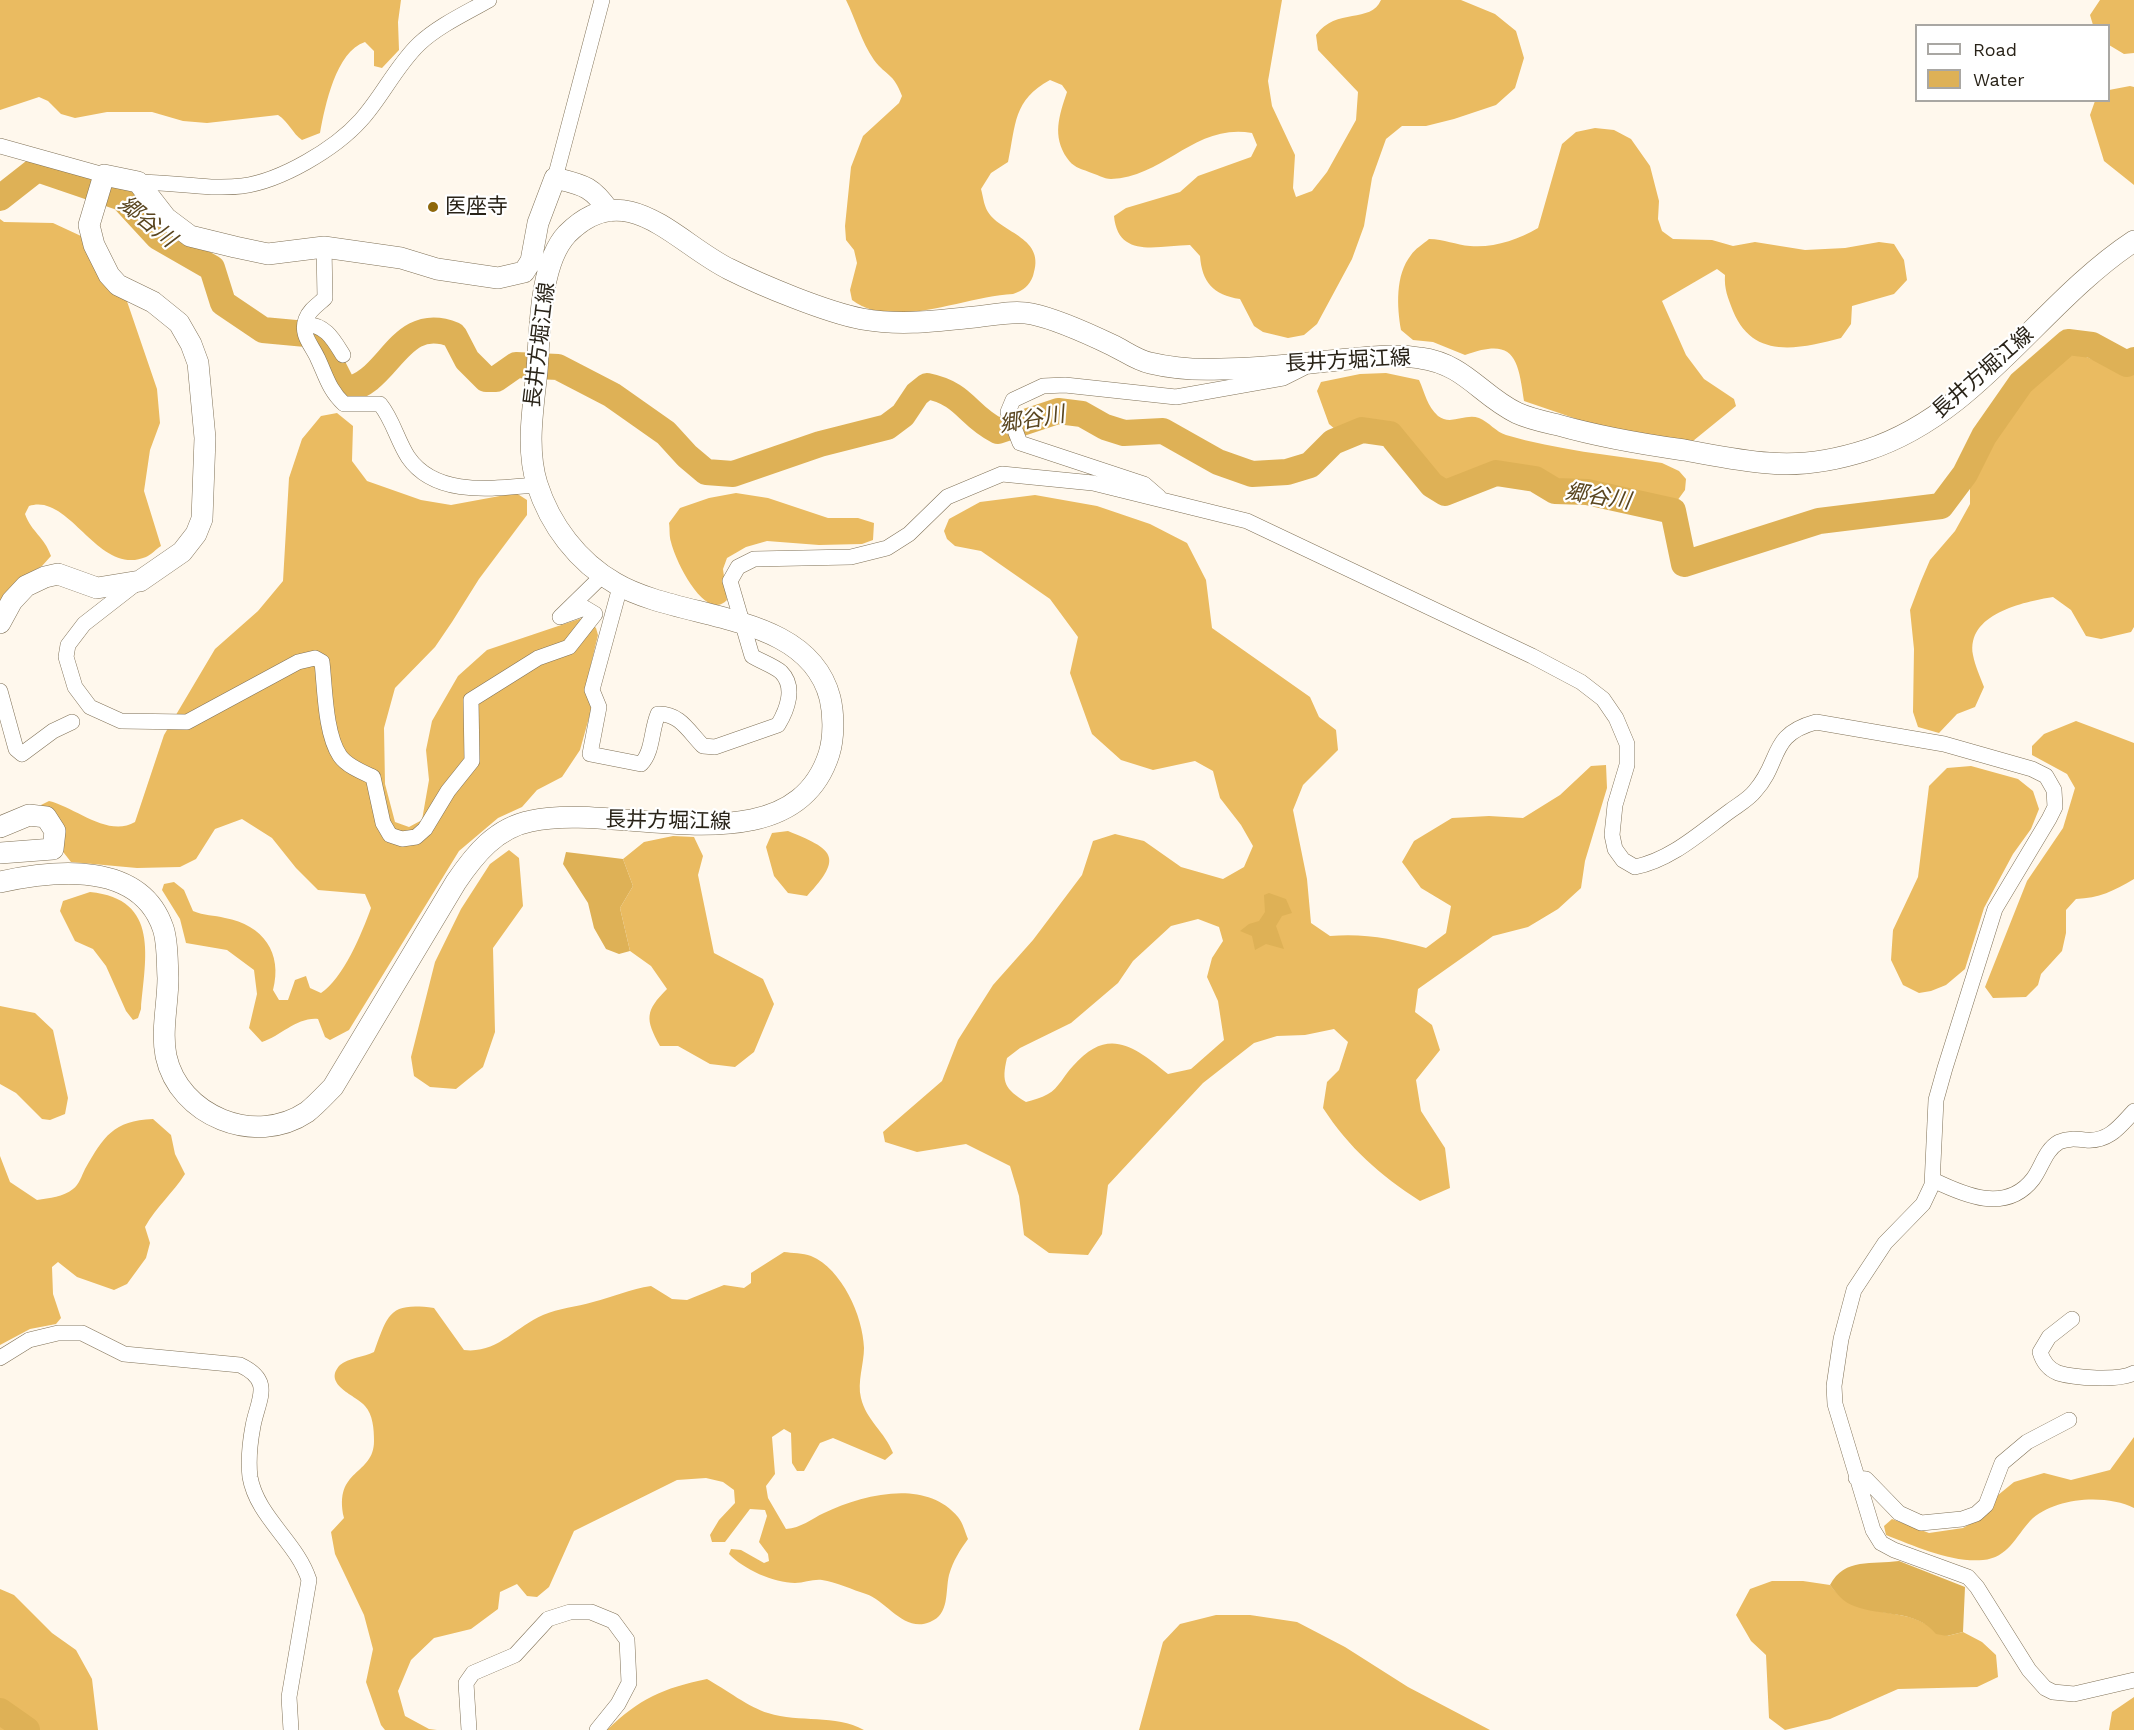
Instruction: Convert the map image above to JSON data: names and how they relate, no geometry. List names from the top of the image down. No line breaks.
{"streets":{"main road":["長井方堀江線"]},"water":["郷谷川"],"places":["医座寺"],"legend":["Road","Water"]}
